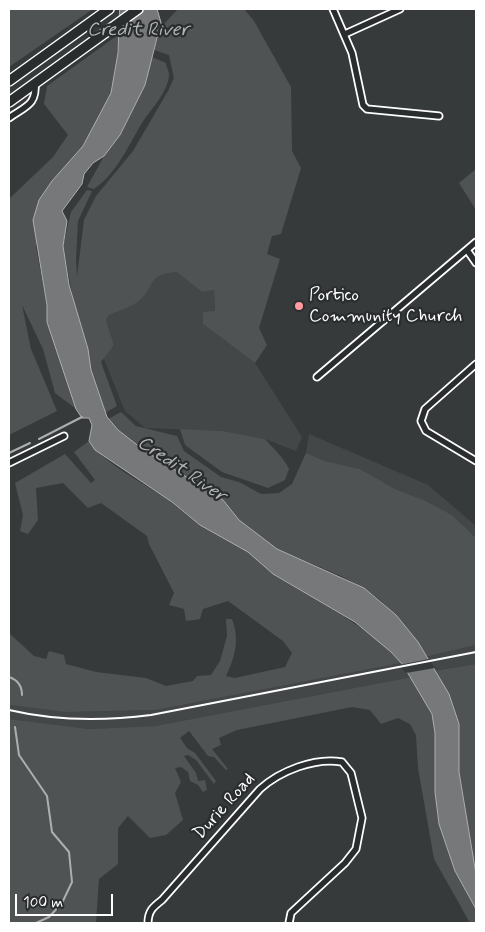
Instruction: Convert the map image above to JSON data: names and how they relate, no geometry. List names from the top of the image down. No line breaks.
{"streets":{"street":["Durie Road"]},"water":["Credit River"],"places":["Portico Community Church"],"scale_bar":"100 m"}
